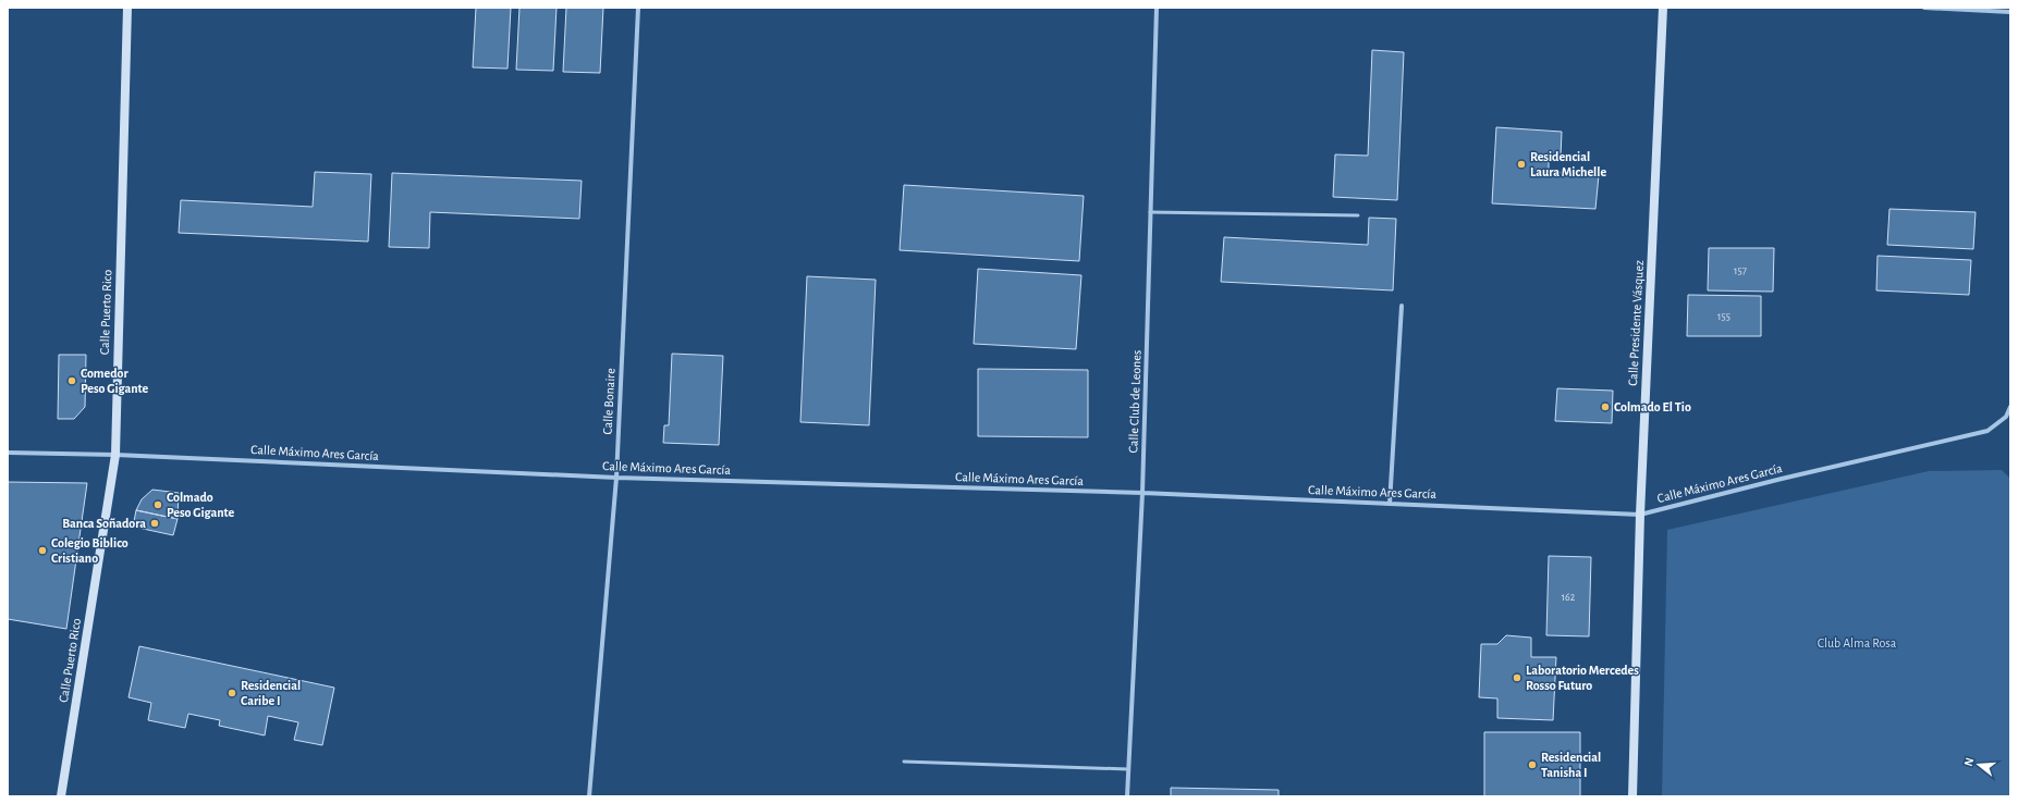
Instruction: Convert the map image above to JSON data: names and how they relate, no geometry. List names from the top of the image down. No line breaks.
{"streets":{"street":["Calle Puerto Rico","Calle Presidente Vásquez","Calle Bonaire","Calle Club de Leones","Calle Máximo Ares García"]},"crossings":[["Calle Puerto Rico","Calle Máximo Ares García"],["Calle Presidente Vásquez","Calle Máximo Ares García"],["Calle Bonaire","Calle Máximo Ares García"],["Calle Club de Leones","Calle Máximo Ares García"]],"parks":["Club Alma Rosa"],"places":["Residencial Laura Michelle","Comedor Peso Gigante","Colmado El Tio","Colmado Peso Gigante","Banca Soñadora","Colegio Biblico Cristiano","Laboratorio Mercedes Rosso Futuro","Residencial Caribe I","Residencial Tanisha I"],"house_numbers":["157","155","162"],"north":"left"}
